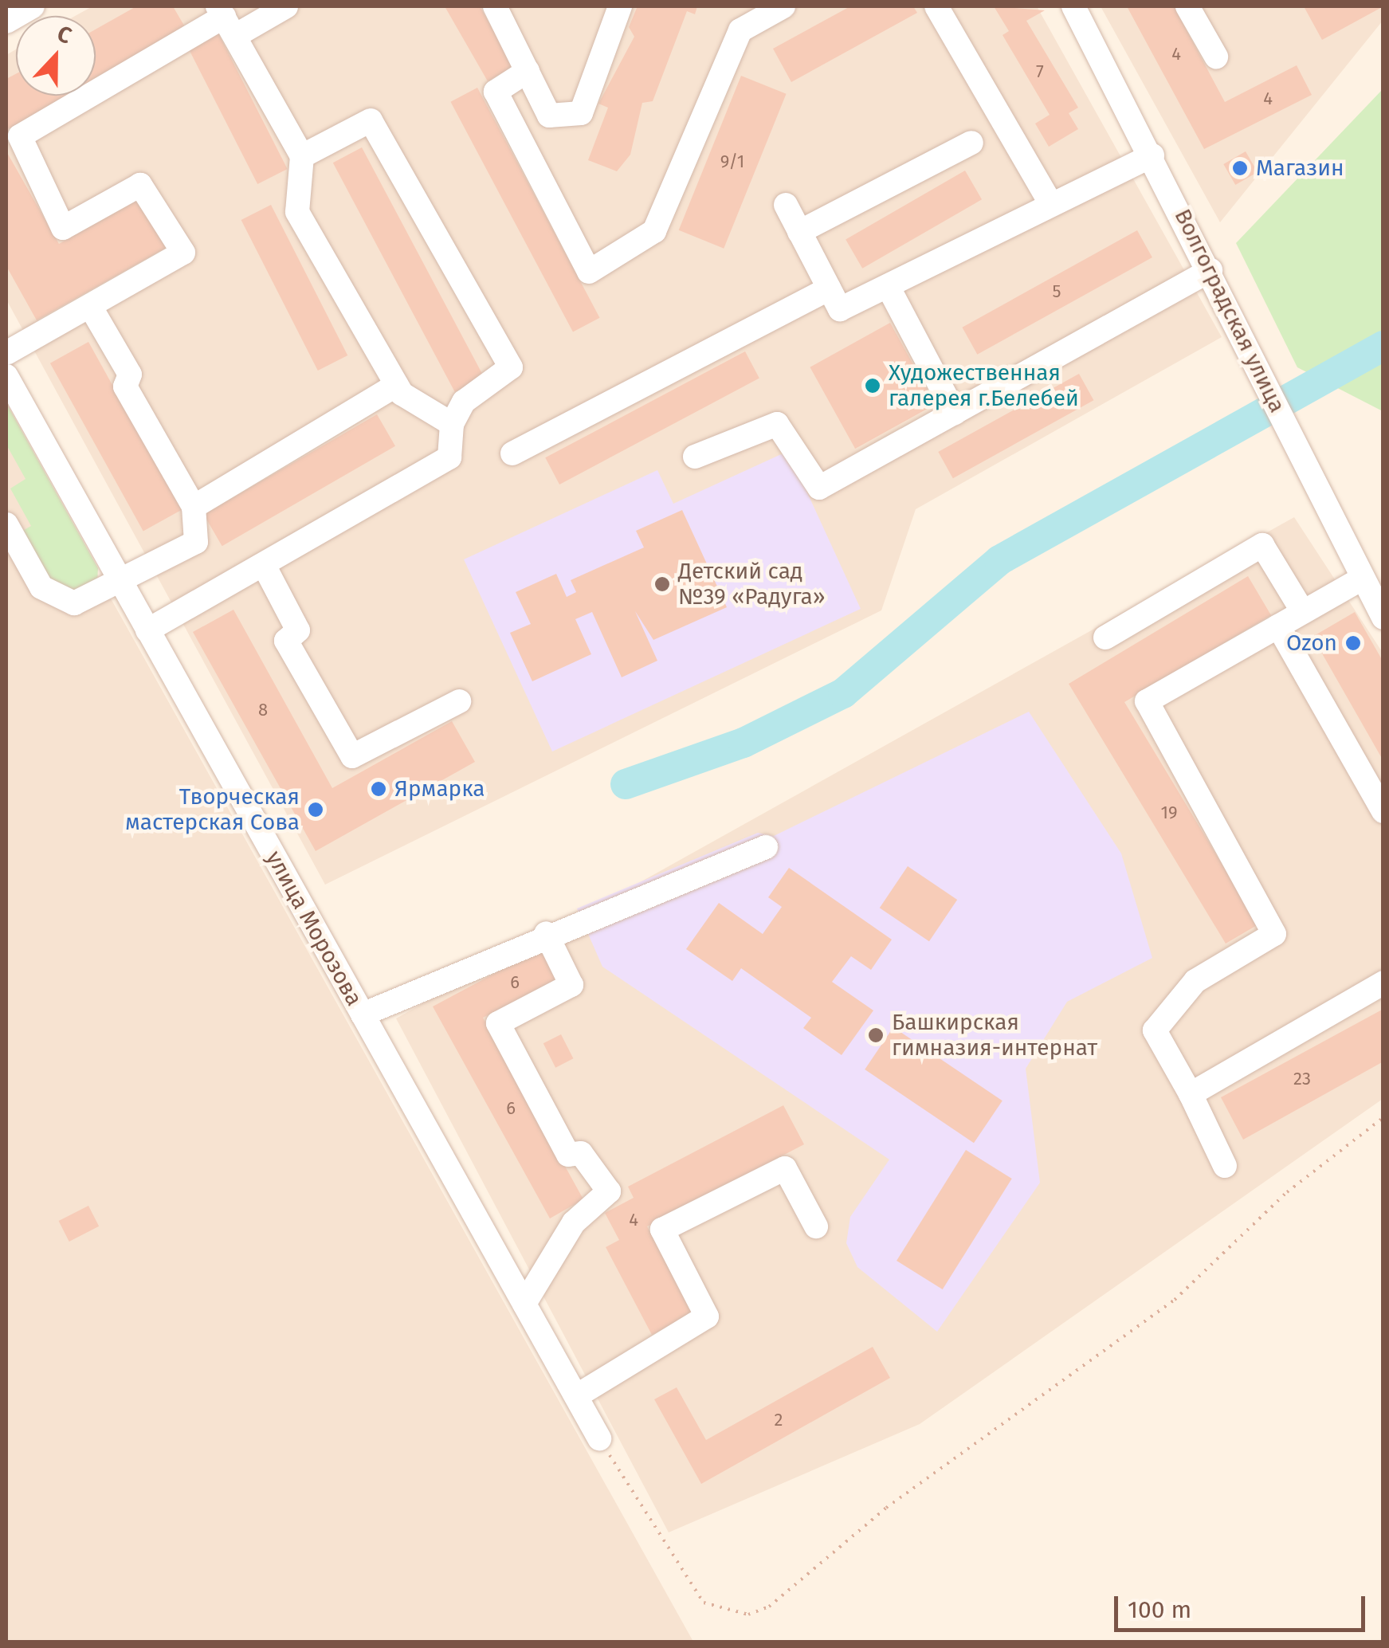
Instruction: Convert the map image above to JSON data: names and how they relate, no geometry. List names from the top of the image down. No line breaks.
{"streets":{"street":["Волгоградская улица","улица Морозова"]},"places":["Магазин","Художественная галерея г.Белебей","Детский сад №39 «Радуга»","Ozon","Ярмарка","Творческая мастерская Сова","Башкирская гимназия-интернат"],"house_numbers":["4","7","4","9/1","5","8","19","6","23","6","4","2"],"scale_bar":"100 m","north":"top"}
